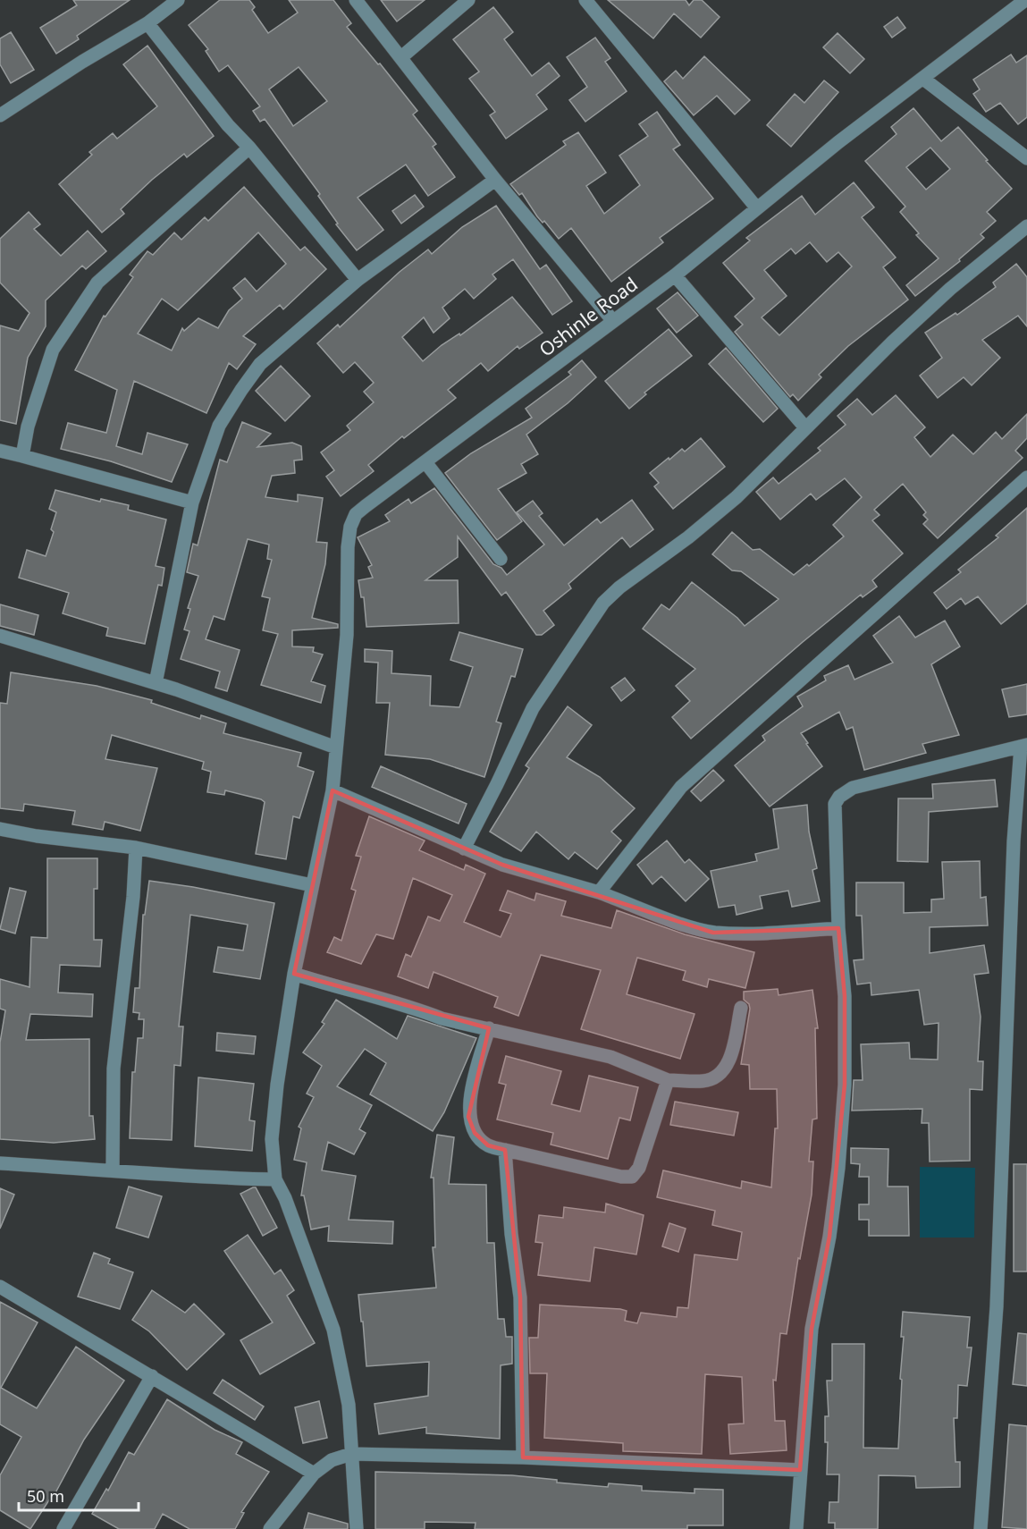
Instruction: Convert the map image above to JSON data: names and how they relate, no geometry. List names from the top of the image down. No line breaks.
{"streets":{"street":["Oshinle Road"]},"scale_bar":"50 m"}
